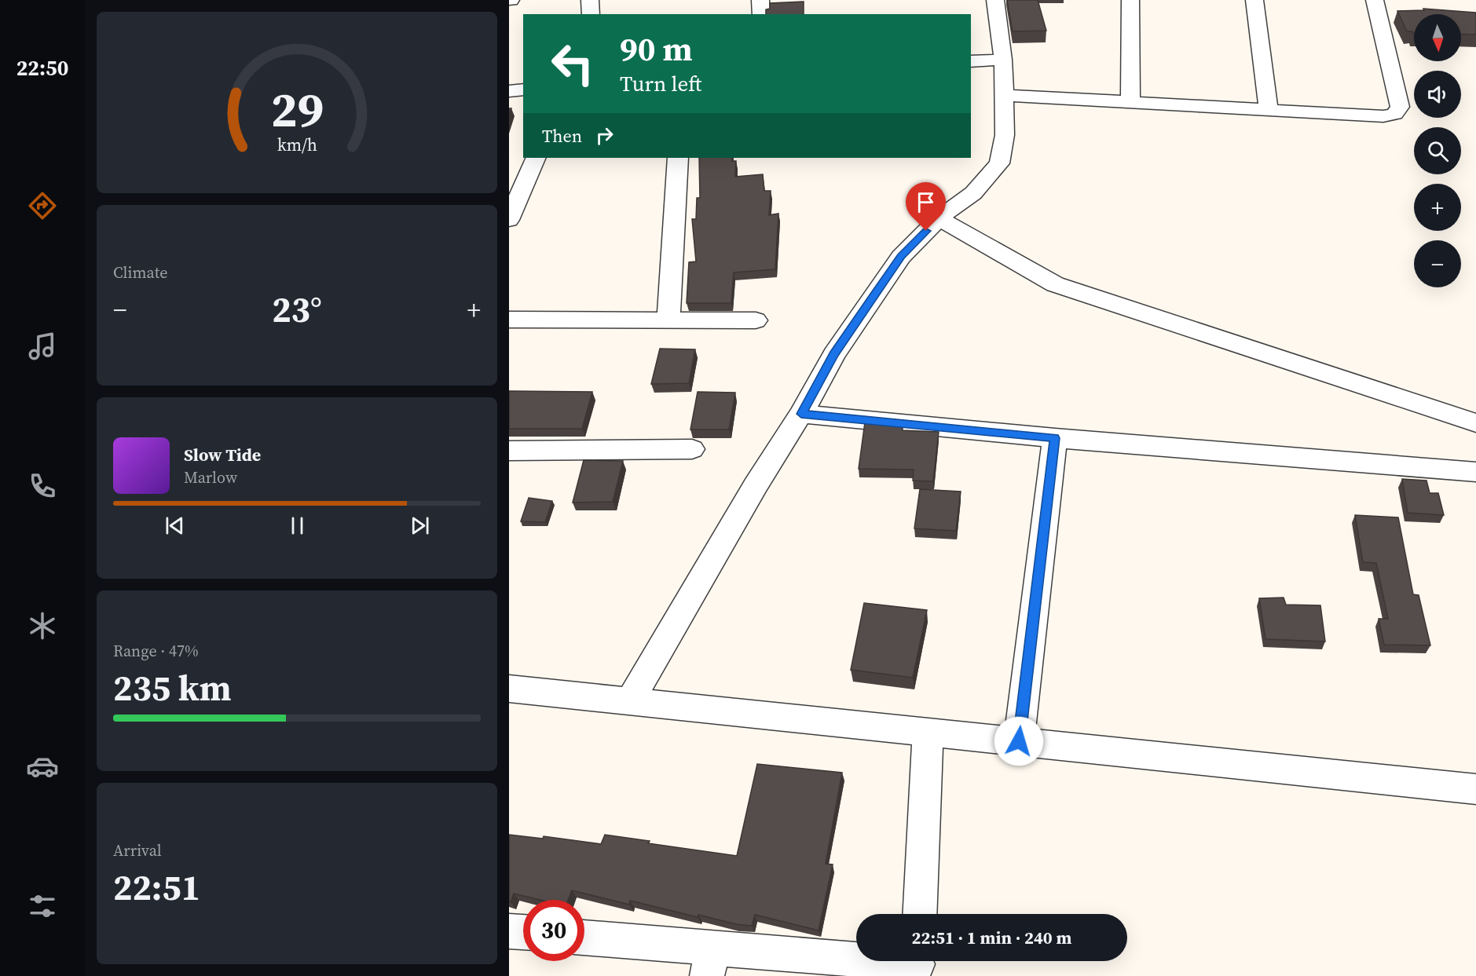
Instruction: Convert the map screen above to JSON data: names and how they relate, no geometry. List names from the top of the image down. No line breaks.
{"north":"bottom","page":{"tabs":"22:50","map_buttons":["+","−"],"turn":["90 m","Turn left"],"then":"Then","tile":["Climate",["Range · 47%","235 km"],["Arrival","22:51"]],"heat":["−","23°","+"],"song":["Slow Tide","Marlow"],"limit":"30","trip":"22:51 · 1 min · 240 m","gauge":["29","km/h"]}}
